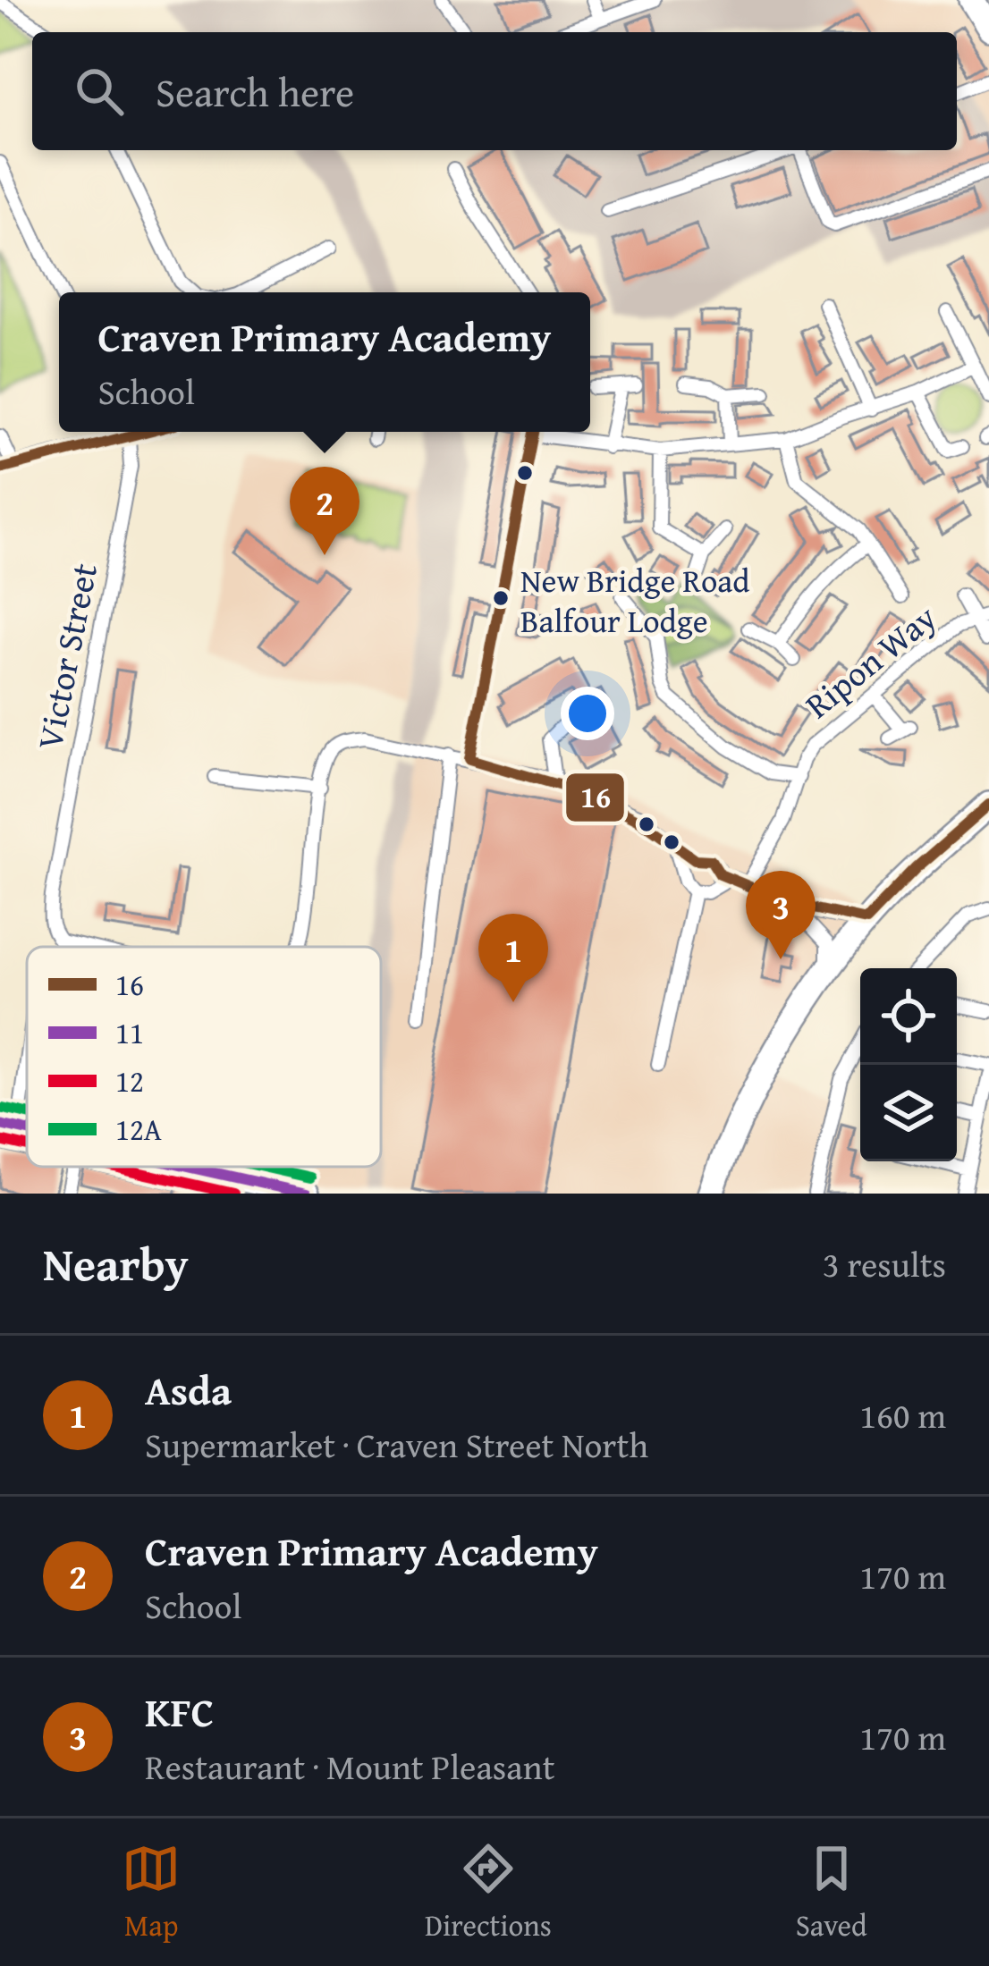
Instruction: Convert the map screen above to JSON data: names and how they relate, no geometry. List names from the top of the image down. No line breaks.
{"streets":{"street":["Victor Street","Ripon Way"]},"places":["New Bridge Road Balfour Lodge"],"lines":["transit line 16","transit line 12A","transit line 11","transit line 12"],"legend":["16","11","12","12A"],"page":{"search":"Search here","popup":["Craven Primary Academy","School"],"pins":["2","3","1"],"heading":["Nearby","3 results"],"list":[{"mark":"1","name":"Asda","note":"Supermarket · Craven Street North","value":"160 m"},{"mark":"2","name":"Craven Primary Academy","note":"School","value":"170 m"},{"mark":"3","name":"KFC","note":"Restaurant · Mount Pleasant","value":"170 m"}],"nav":["Map","Directions","Saved"]}}
